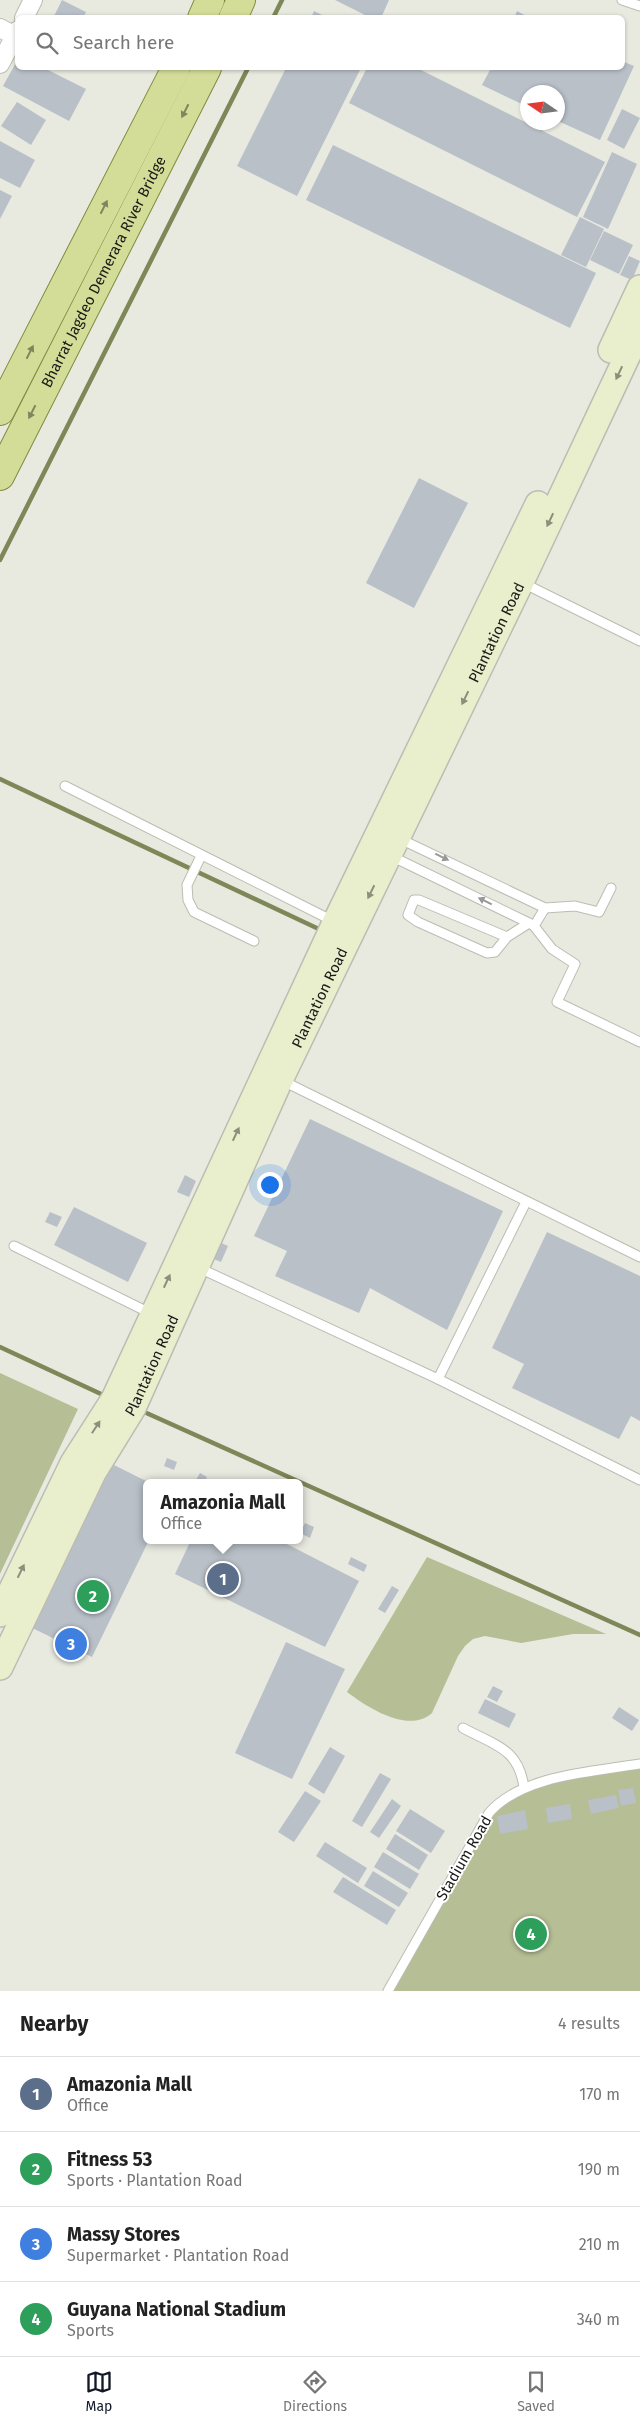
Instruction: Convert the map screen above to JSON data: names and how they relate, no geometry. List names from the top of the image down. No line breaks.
{"streets":{"main road":["Bharrat Jagdeo Demerara River Bridge"],"street":["Plantation Road"],"lane":["Stadium Road"]},"north":"left","page":{"search":"Search here","popup":["Amazonia Mall","Office"],"pins":["1","2","3","4"],"heading":["Nearby","4 results"],"list":[{"mark":"1","name":"Amazonia Mall","note":"Office","value":"170 m"},{"mark":"2","name":"Fitness 53","note":"Sports · Plantation Road","value":"190 m"},{"mark":"3","name":"Massy Stores","note":"Supermarket · Plantation Road","value":"210 m"},{"mark":"4","name":"Guyana National Stadium","note":"Sports","value":"340 m"}],"nav":["Map","Directions","Saved"]}}
